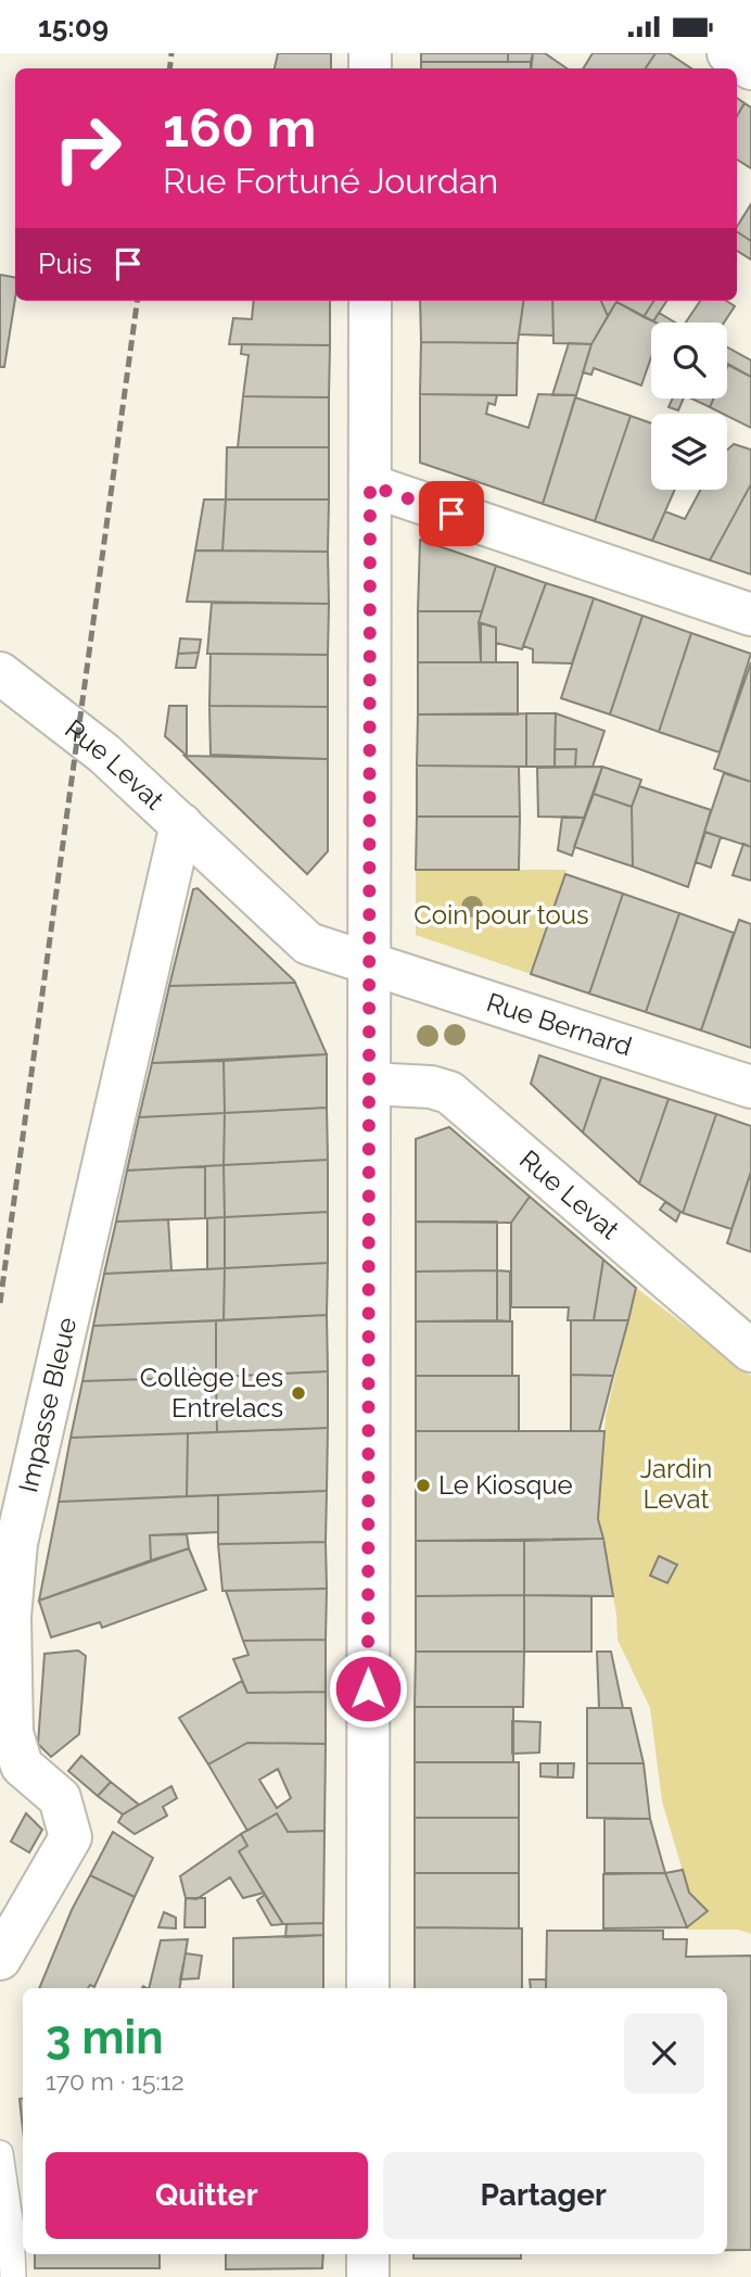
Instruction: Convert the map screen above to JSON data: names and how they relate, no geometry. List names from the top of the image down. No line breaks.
{"streets":{"street":["Rue Levat","Rue Bernard","Impasse Bleue"]},"crossings":[["Rue Levat","Rue Bernard"],["Rue Levat","Impasse Bleue"]],"parks":["Coin pour tous","Jardin Levat"],"places":["Collège Les Entrelacs","Le Kiosque"],"page":{"status":"15:09","turn":["160 m","Rue Fortuné Jourdan"],"then":"Puis","heading":["3 min","170 m · 15:12"],"buttons":["Quitter","Partager"]}}
